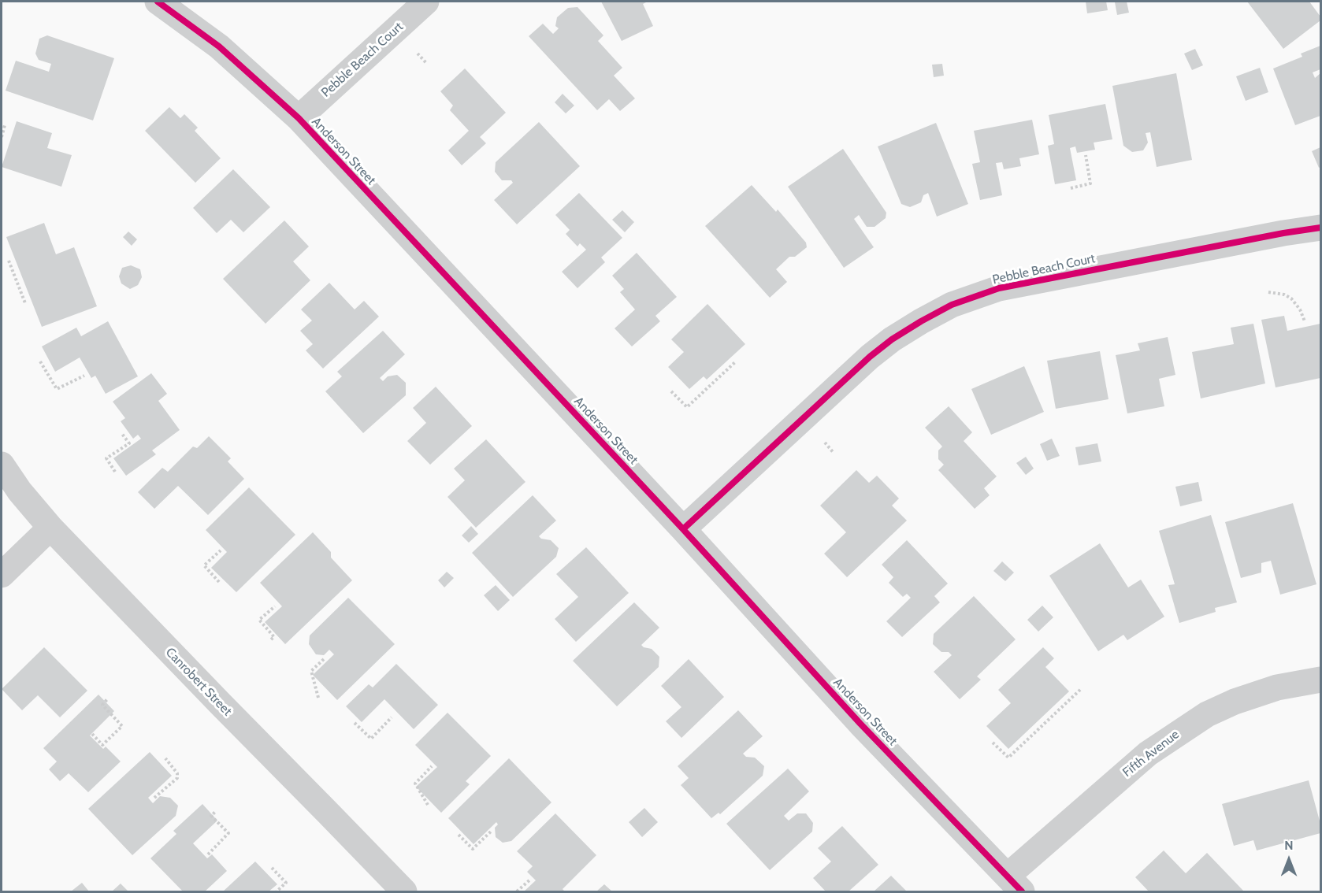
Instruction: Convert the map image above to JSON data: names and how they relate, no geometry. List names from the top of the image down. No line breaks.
{"streets":{"street":["Pebble Beach Court","Anderson Street","Canrobert Street","Fifth Avenue"]},"crossings":[["Pebble Beach Court","Anderson Street"],["Anderson Street","Fifth Avenue"]],"north":"top"}
